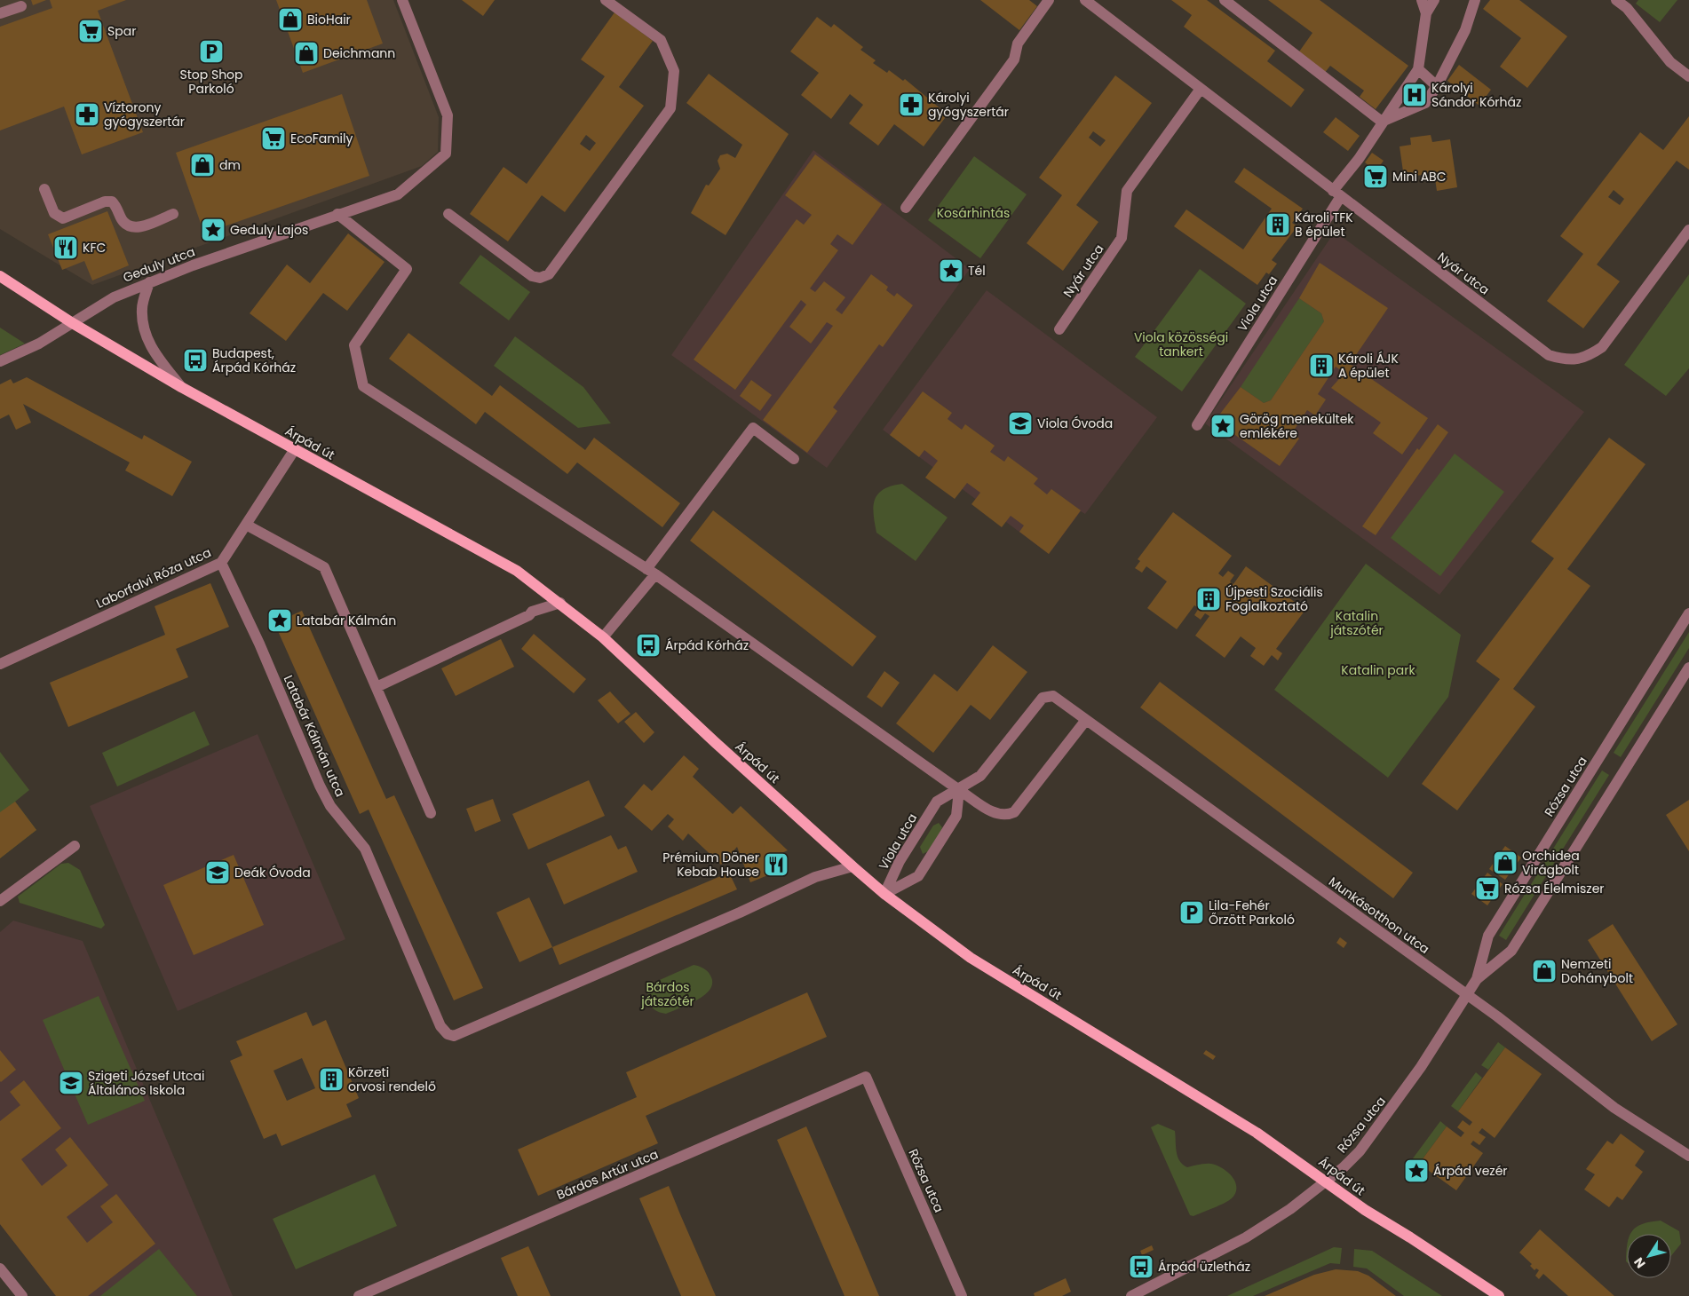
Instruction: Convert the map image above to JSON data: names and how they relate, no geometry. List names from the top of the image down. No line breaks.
{"streets":{"main road":["Árpád út"],"street":["Geduly utca","Nyár utca","Viola utca","Laborfalvi Róza utca","Latabár Kálmán utca","Rózsa utca","Munkásotthon utca","Bárdos Artúr utca"]},"crossings":[["Geduly utca","Árpád út"],["Nyár utca","Viola utca"],["Viola utca","Árpád út"],["Viola utca","Munkásotthon utca"],["Árpád út","Laborfalvi Róza utca"],["Árpád út","Latabár Kálmán utca"],["Árpád út","Rózsa utca"],["Laborfalvi Róza utca","Latabár Kálmán utca"],["Rózsa utca","Munkásotthon utca"],["Rózsa utca","Bárdos Artúr utca"]],"parks":["Kosárhintás","Viola közösségi tankert","Katalin játszótér","Katalin park","Bárdos játszótér"],"places":{"shop":["BioHair","Deichmann","dm","Orchidea Virágbolt","Nemzeti Dohánybolt"],"supermarket":["Spar","EcoFamily","Mini ABC","Rózsa Élelmiszer"],"parking":["Stop Shop Parkoló","Lila-Fehér Őrzött Parkoló"],"hospital":["Károlyi Sándor Kórház"],"pharmacy":["Károlyi gyógyszertár","Víztorony gyógyszertár"],"building":["Károli TFK B épület","Károli ÁJK A épület","Újpesti Szociális Foglalkoztató","Körzeti orvosi rendelő"],"place":["Geduly Lajos","Tél","Görög menekültek emlékére","Latabár Kálmán","Árpád vezér"],"restaurant":["KFC","Prémium Döner Kebab House"],"bus stop":["Budapest, Árpád Kórház","Árpád Kórház","Árpád üzletház"],"school or university":["Viola Óvoda","Deák Óvoda","Szigeti József Utcai Általános Iskola"]},"north":"bottom left"}
